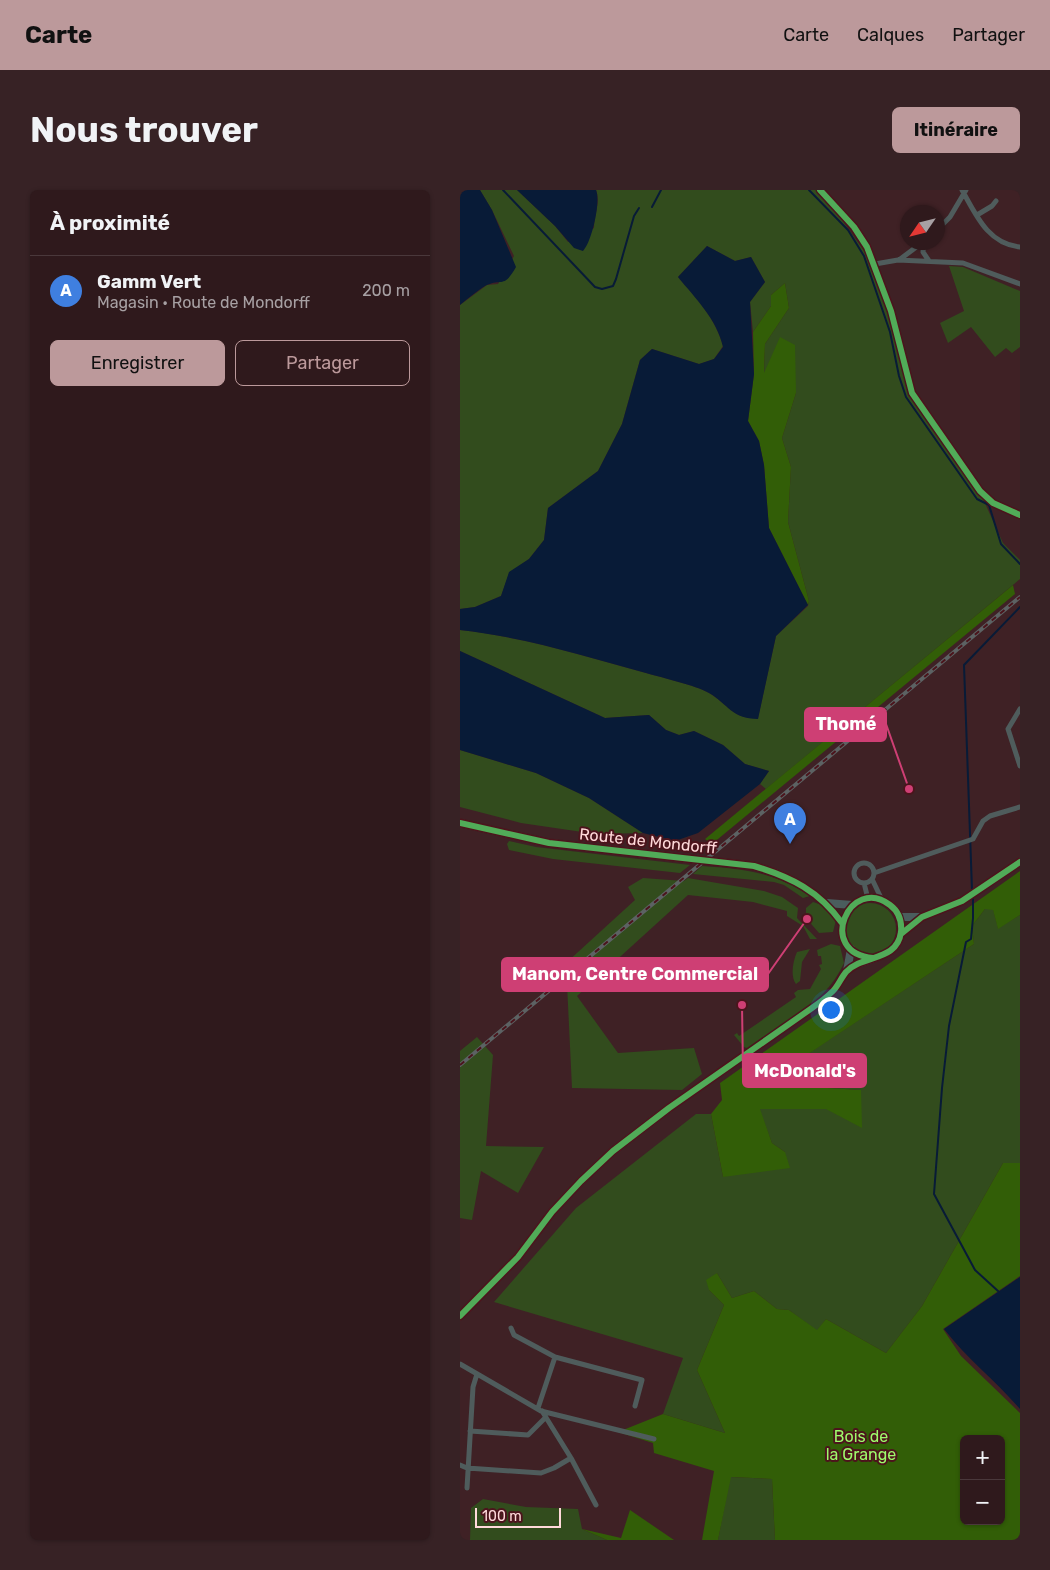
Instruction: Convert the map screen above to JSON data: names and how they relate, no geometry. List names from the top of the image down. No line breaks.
{"streets":{"main road":["Route de Mondorff"]},"parks":["Bois de la Grange"],"places":["Thomé","Manom, Centre Commercial","McDonald's"],"scale_bar":"100 m","north":"bottom left","page":{"header":"Carte","nav":["Carte","Calques","Partager"],"buttons":["Itinéraire",["Enregistrer","Partager"]],"title":"Nous trouver","heading":"À proximité","list":[{"mark":"A","name":"Gamm Vert","note":"Magasin · Route de Mondorff","value":"200 m"}],"pins":"A","map_buttons":["+","−"],"scale":"100 m"}}
